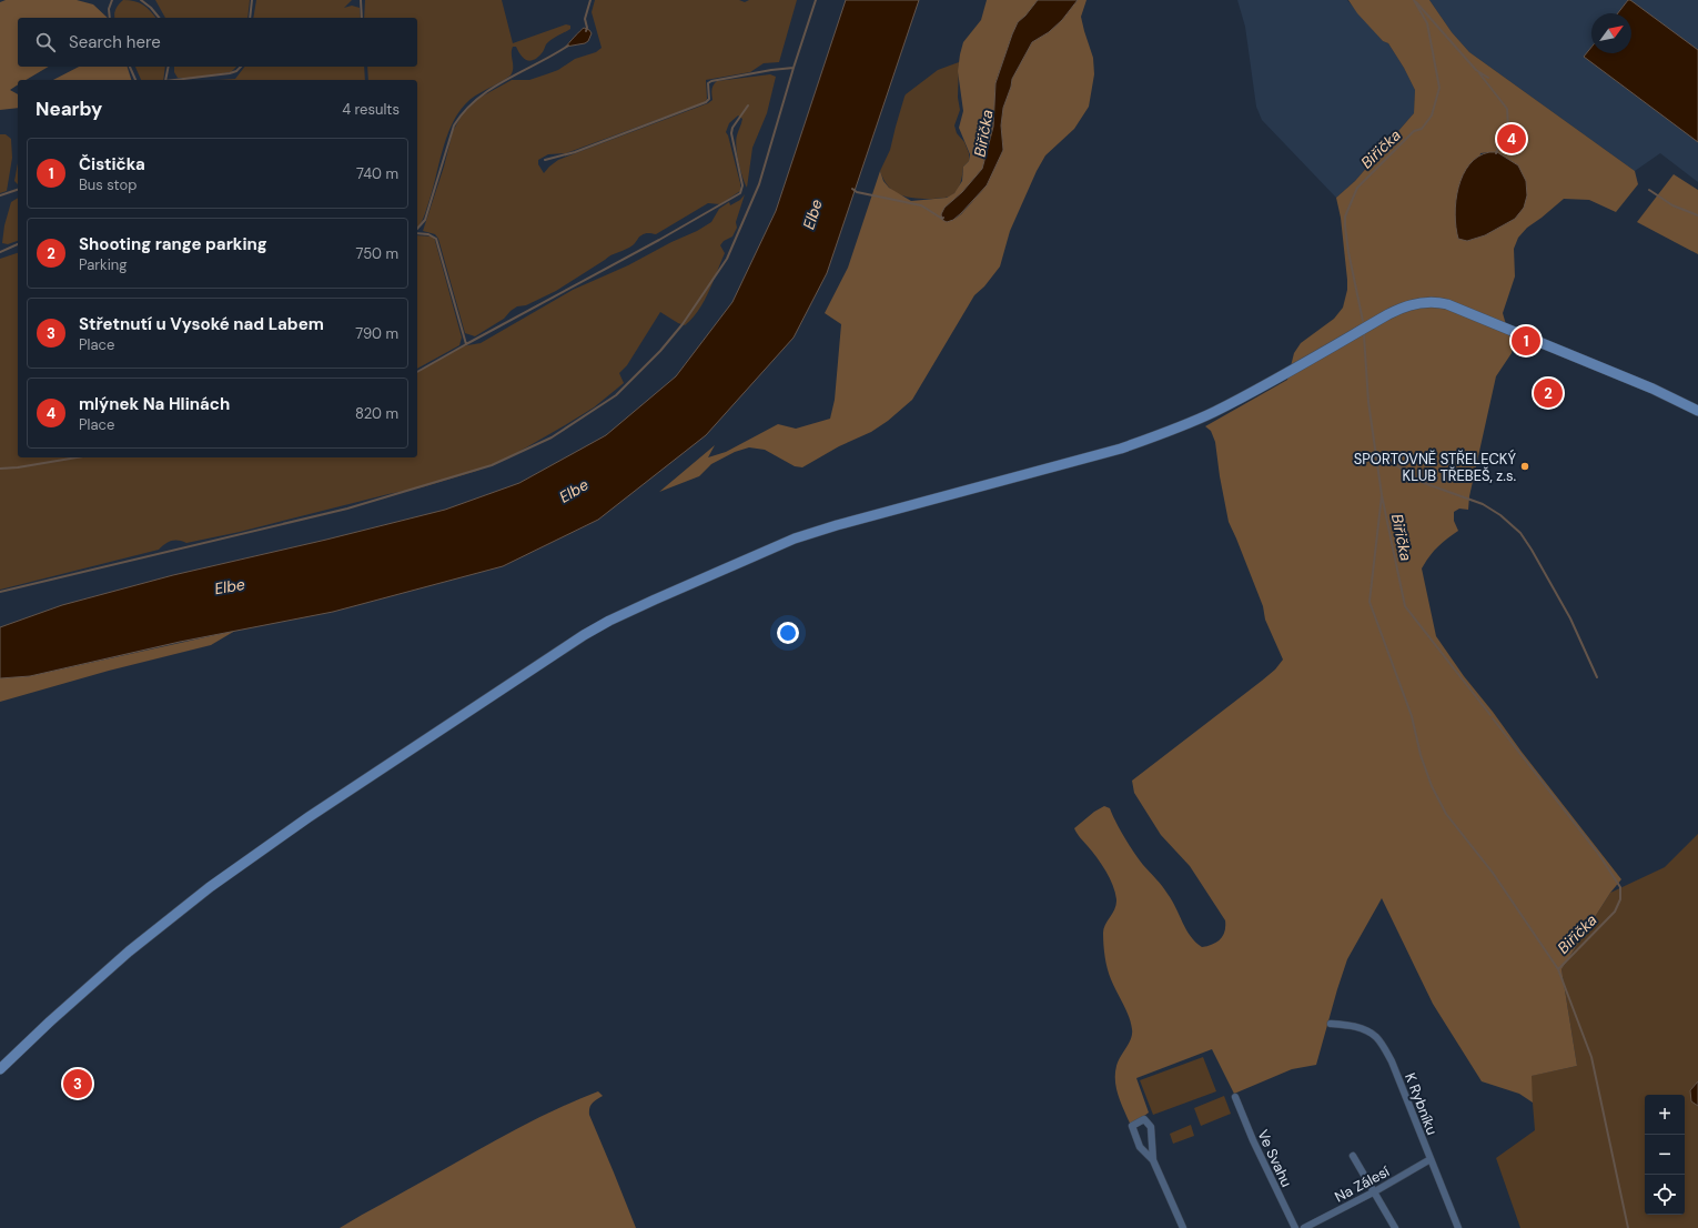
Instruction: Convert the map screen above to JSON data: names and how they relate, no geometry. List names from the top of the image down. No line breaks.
{"streets":{"street":["K Rybníku","Ve Svahu","Na Zálesí"]},"crossings":[["K Rybníku","Na Zálesí"]],"water":["Biřička","Elbe"],"places":["SPORTOVNĚ STŘELECKÝ KLUB TŘEBEŠ, z.s."],"north":"top right","page":{"search":"Search here","heading":["Nearby","4 results"],"pins":["4","1","2","3"],"list":[{"mark":"1","name":"Čistička","note":"Bus stop","value":"740 m"},{"mark":"2","name":"Shooting range parking","note":"Parking","value":"750 m"},{"mark":"3","name":"Střetnutí u Vysoké nad Labem","note":"Place","value":"790 m"},{"mark":"4","name":"mlýnek Na Hlinách","note":"Place","value":"820 m"}],"map_buttons":["+","−"]}}
